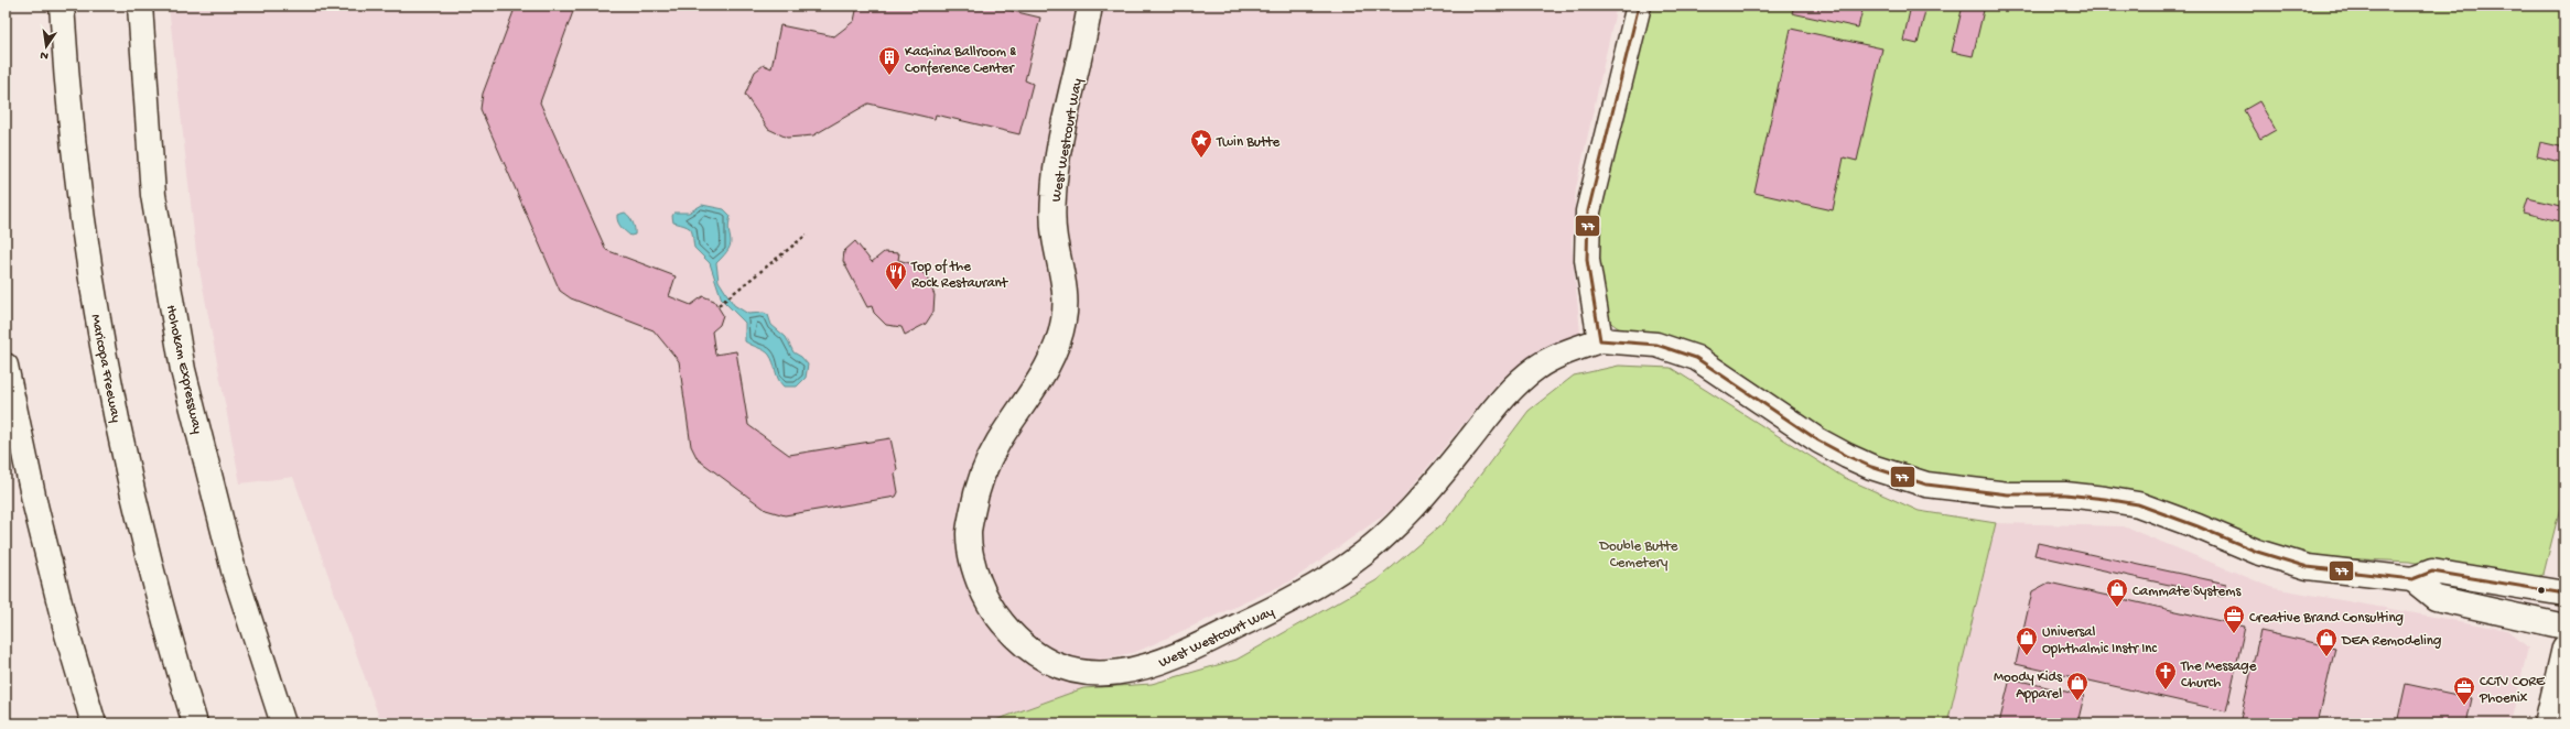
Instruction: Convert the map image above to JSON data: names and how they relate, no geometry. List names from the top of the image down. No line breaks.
{"streets":{"main road":["West Westcourt Way","Maricopa Freeway","Hohokam Expressway"]},"parks":["Double Butte Cemetery"],"places":{"building":["Kachina Ballroom & Conference Center"],"place":["Twin Butte"],"restaurant":["Top of the Rock Restaurant"],"shop":["Cammate Systems","Universal Ophthalmic Instr Inc","DEA Remodeling","Moody Kids Apparel"],"office":["Creative Brand Consulting","CCTV CORE Phoenix"],"church":["The Message Church"]},"lines":["transit line 77"],"north":"bottom"}
